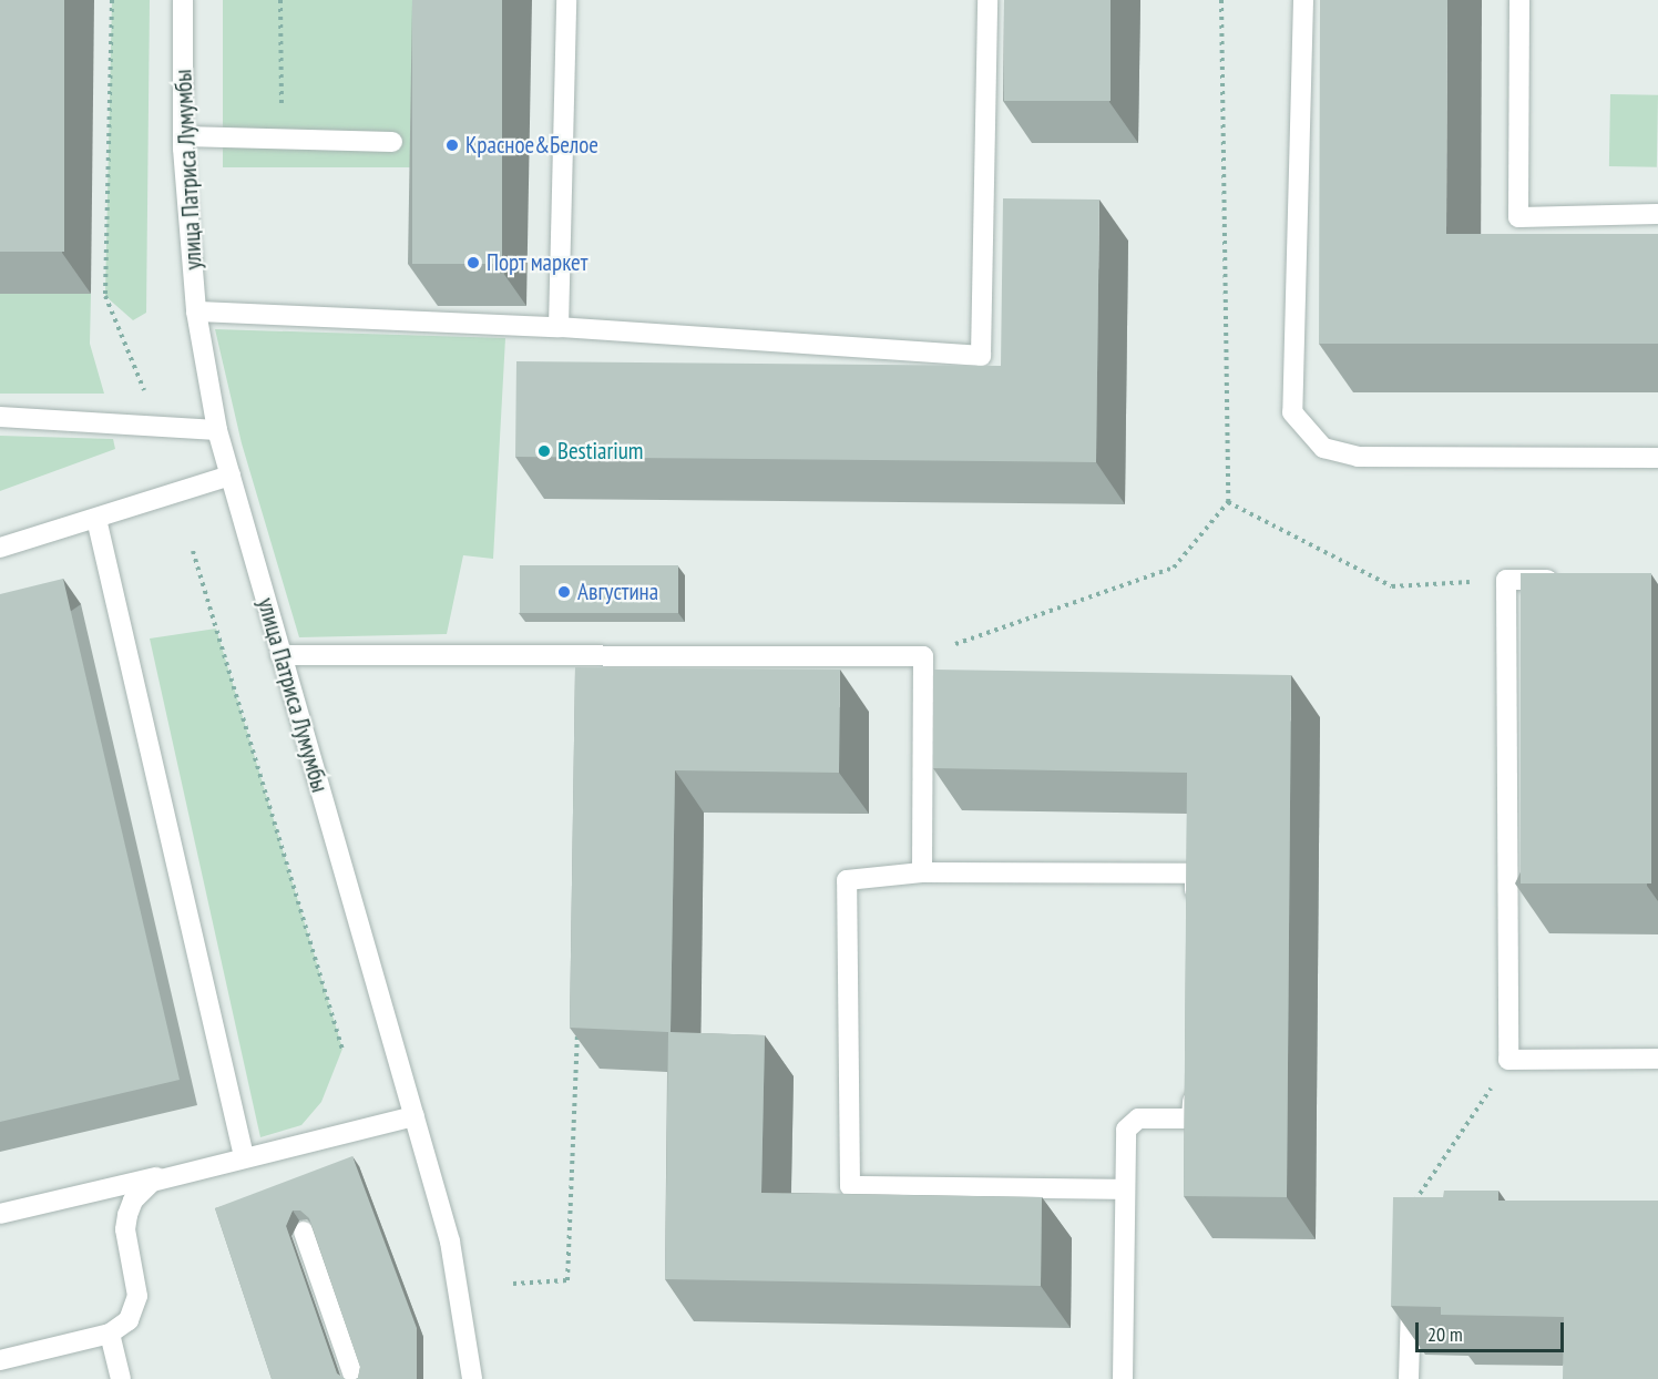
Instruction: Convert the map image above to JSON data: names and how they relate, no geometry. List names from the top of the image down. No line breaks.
{"streets":{"street":["улица Патриса Лумумбы"]},"places":["Красное&Белое","Порт маркет","Bestiarium","Августина"],"scale_bar":"20 m"}
